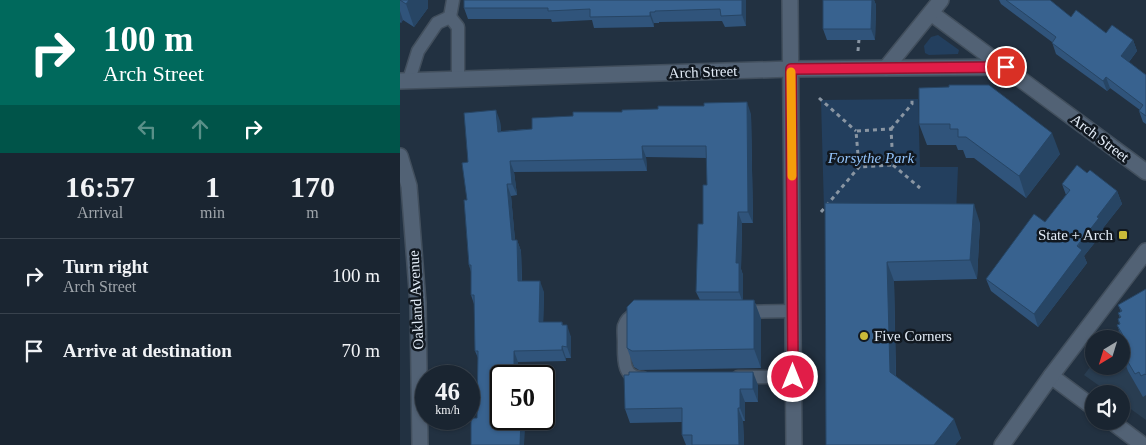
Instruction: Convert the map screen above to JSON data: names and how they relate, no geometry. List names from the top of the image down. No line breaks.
{"streets":{"street":["Arch Street","Oakland Avenue"]},"parks":["Forsythe Park"],"places":{"transit":["State + Arch"],"other":["Five Corners"]},"north":"bottom left","page":{"turn":["100 m","Arch Street"],"eta":["16:57","Arrival","1","min","170","m"],"list":[{"name":"Turn right","note":"Arch Street","value":"100 m"},{"name":"Arrive at destination","value":"70 m"}],"speed":"46 km/h","limit":"50"}}
